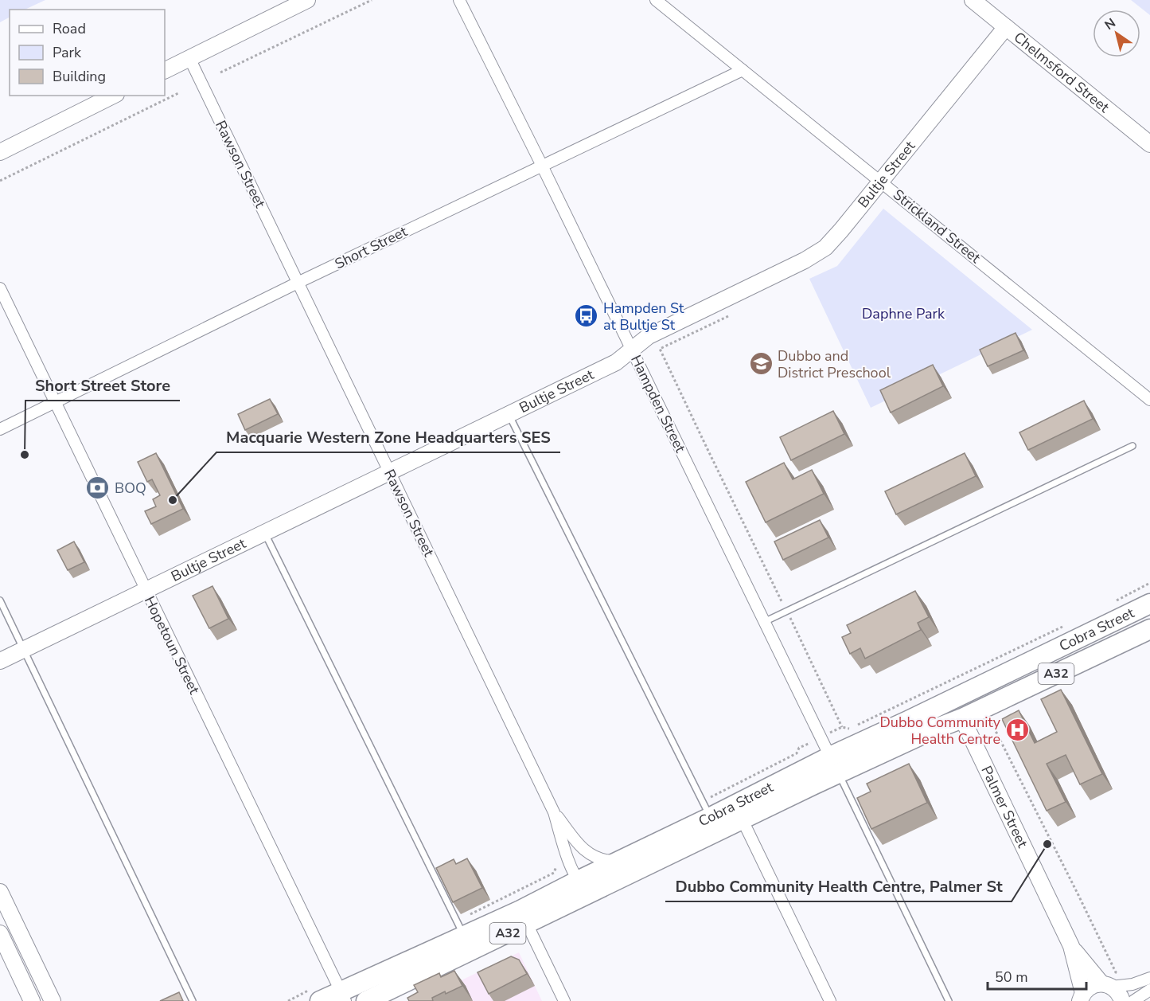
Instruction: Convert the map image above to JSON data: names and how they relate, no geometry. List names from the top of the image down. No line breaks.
{"streets":{"highway":["Cobra Street","A32"],"street":["Chelmsford Street","Rawson Street","Bultje Street","Strickland Street","Short Street","Hampden Street","Hopetoun Street","Palmer Street"]},"crossings":[["Chelmsford Street","Bultje Street"],["Rawson Street","Bultje Street"],["Rawson Street","Short Street"],["Rawson Street","Cobra Street"],["Bultje Street","Strickland Street"],["Bultje Street","Hampden Street"],["Bultje Street","Hopetoun Street"],["Strickland Street","Short Street"],["Short Street","Hampden Street"],["Short Street","Hopetoun Street"],["Hampden Street","Cobra Street"],["Cobra Street","Hopetoun Street"],["Cobra Street","Palmer Street"]],"parks":["Daphne Park"],"places":{"bus stop":["Hampden St at Bultje St"],"school or university":["Dubbo and District Preschool"],"other":["Short Street Store","Macquarie Western Zone Headquarters SES","Dubbo Community Health Centre, Palmer St"],"bank":["BOQ"],"hospital":["Dubbo Community Health Centre"]},"legend":["Road","Park","Building"],"scale_bar":"50 m","north":"top left"}
